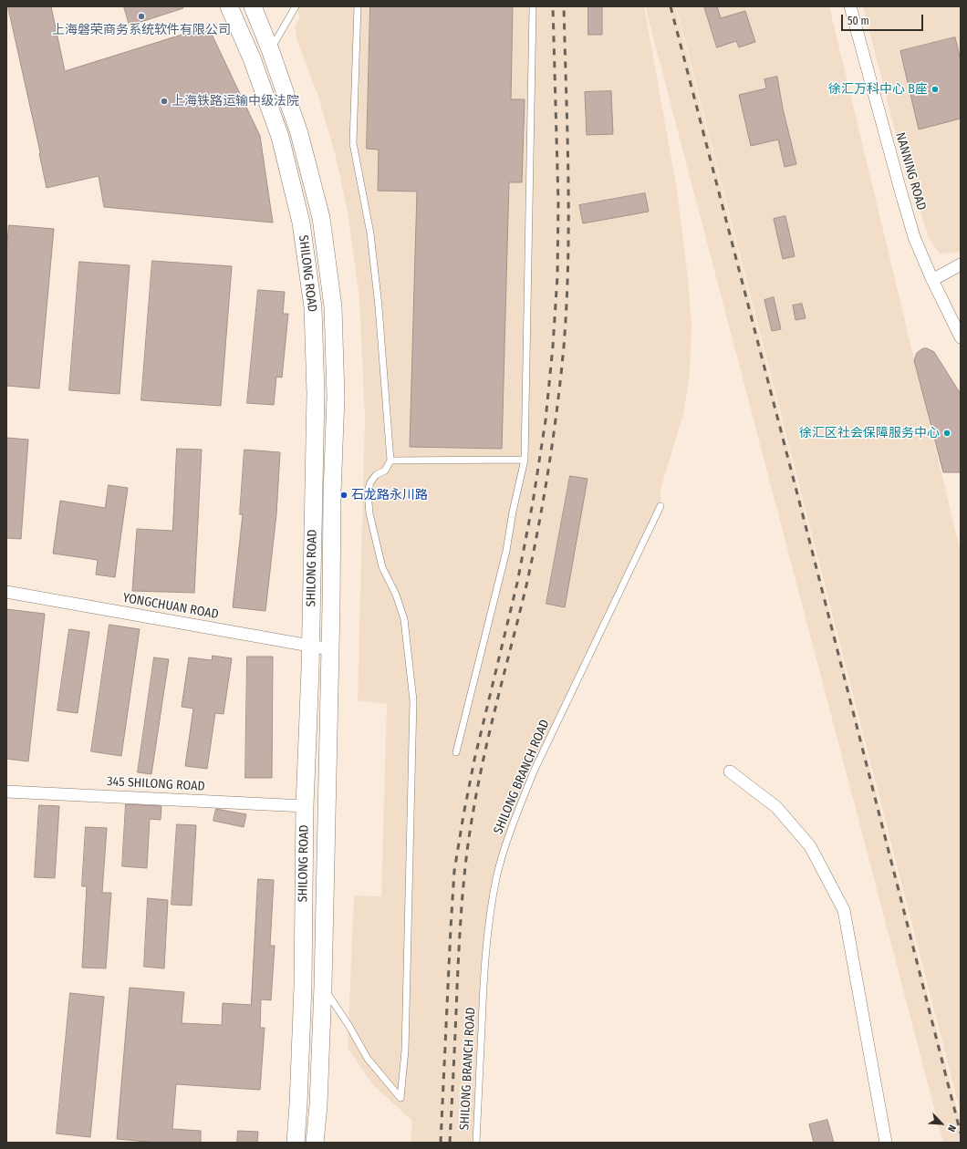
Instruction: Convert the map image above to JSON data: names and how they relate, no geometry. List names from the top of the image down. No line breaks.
{"streets":{"main road":["SHILONG ROAD"],"street":["NANNING ROAD","YONGCHUAN ROAD","345 SHILONG ROAD"],"lane":["SHILONG BRANCH ROAD"]},"crossings":[["SHILONG ROAD","YONGCHUAN ROAD"],["SHILONG ROAD","345 SHILONG ROAD"]],"places":["上海磐荣商务系统软件有限公司","徐汇万科中心 B座","上海铁路运输中级法院","徐汇区社会保障服务中心","石龙路永川路"],"scale_bar":"50 m","north":"bottom right"}
